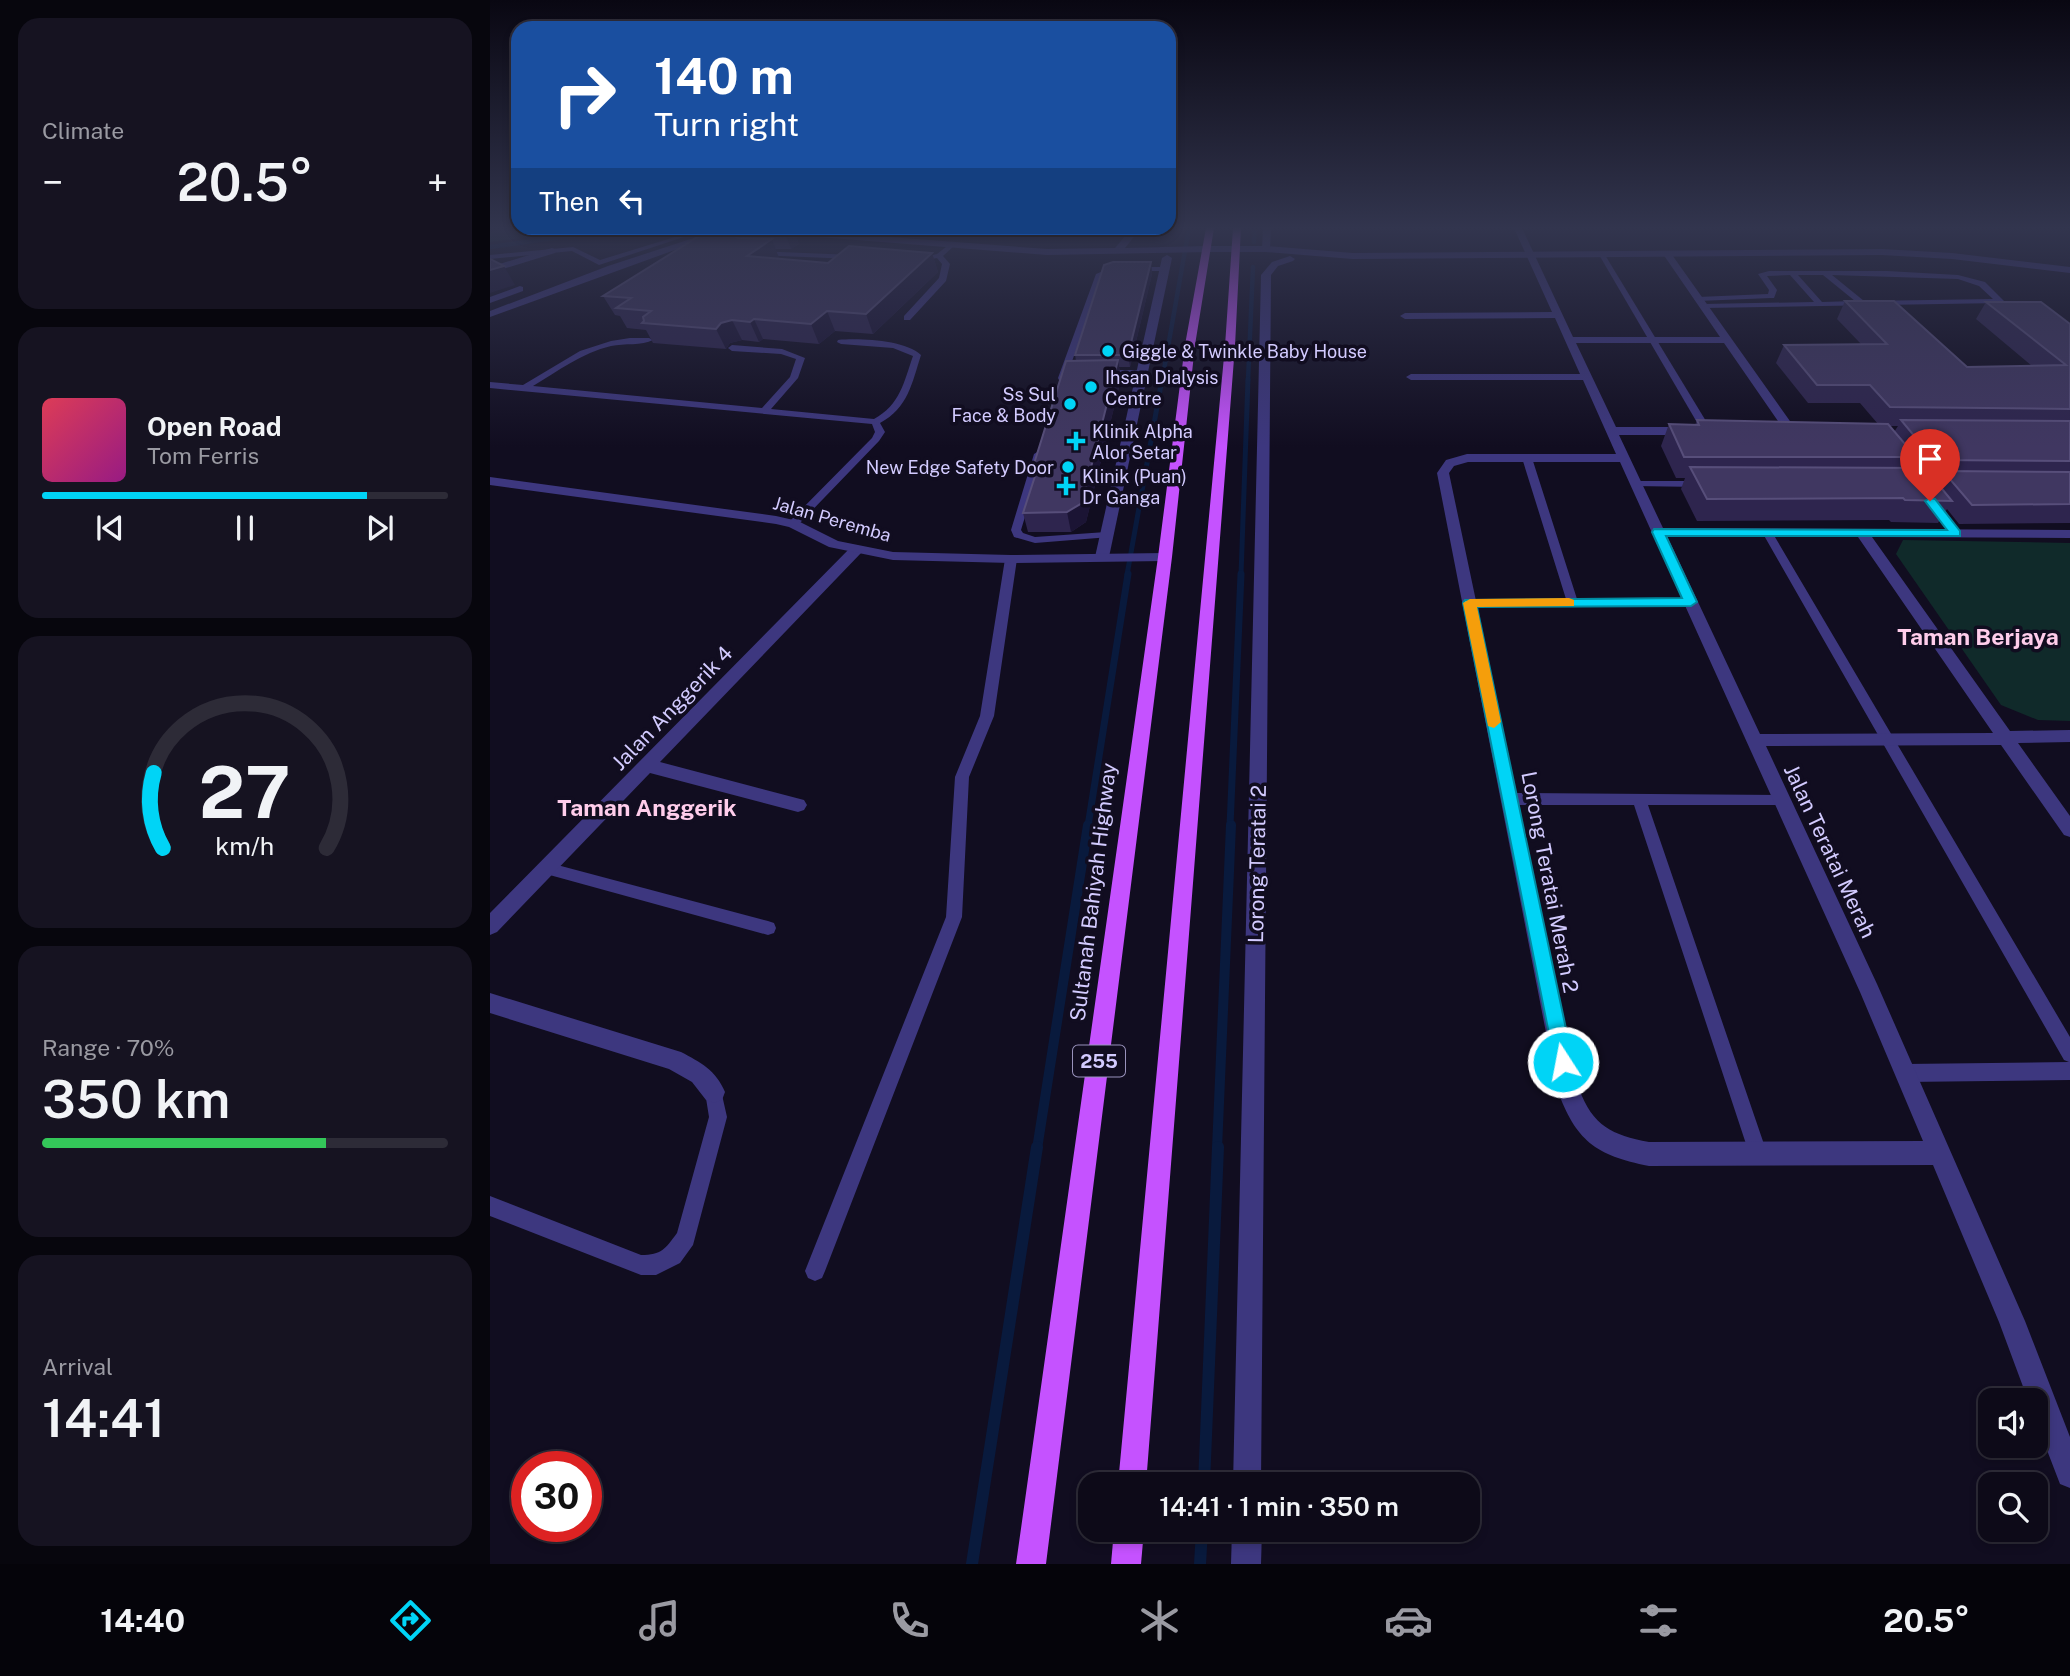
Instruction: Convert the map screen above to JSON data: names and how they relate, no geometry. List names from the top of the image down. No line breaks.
{"streets":{"main road":["Sultanah Bahiyah Highway","255"],"street":["Jalan Peremba","Jalan Anggerik 4","Jalan Teratai Merah","Lorong Teratai 2","Lorong Teratai Merah 2"]},"crossings":[["Jalan Peremba","Jalan Anggerik 4"],["Jalan Peremba","Sultanah Bahiyah Highway"],["Jalan Teratai Merah","Lorong Teratai Merah 2"]],"districts":["Taman Berjaya","Taman Anggerik"],"places":{"other":["Giggle & Twinkle Baby House","Ihsan Dialysis Centre","Ss Sul Face & Body","New Edge Safety Door"],"health":["Klinik Alpha Alor Setar","Klinik (Puan) Dr Ganga"]},"page":{"tile":["Climate",["Range · 70%","350 km"],["Arrival","14:41"]],"turn":["140 m","Turn right"],"heat":["−","20.5°","+"],"then":"Then","song":["Open Road","Tom Ferris"],"limit":"30","trip":"14:41 · 1 min · 350 m","tabs":["14:40","20.5°"],"gauge":["27","km/h"]}}
